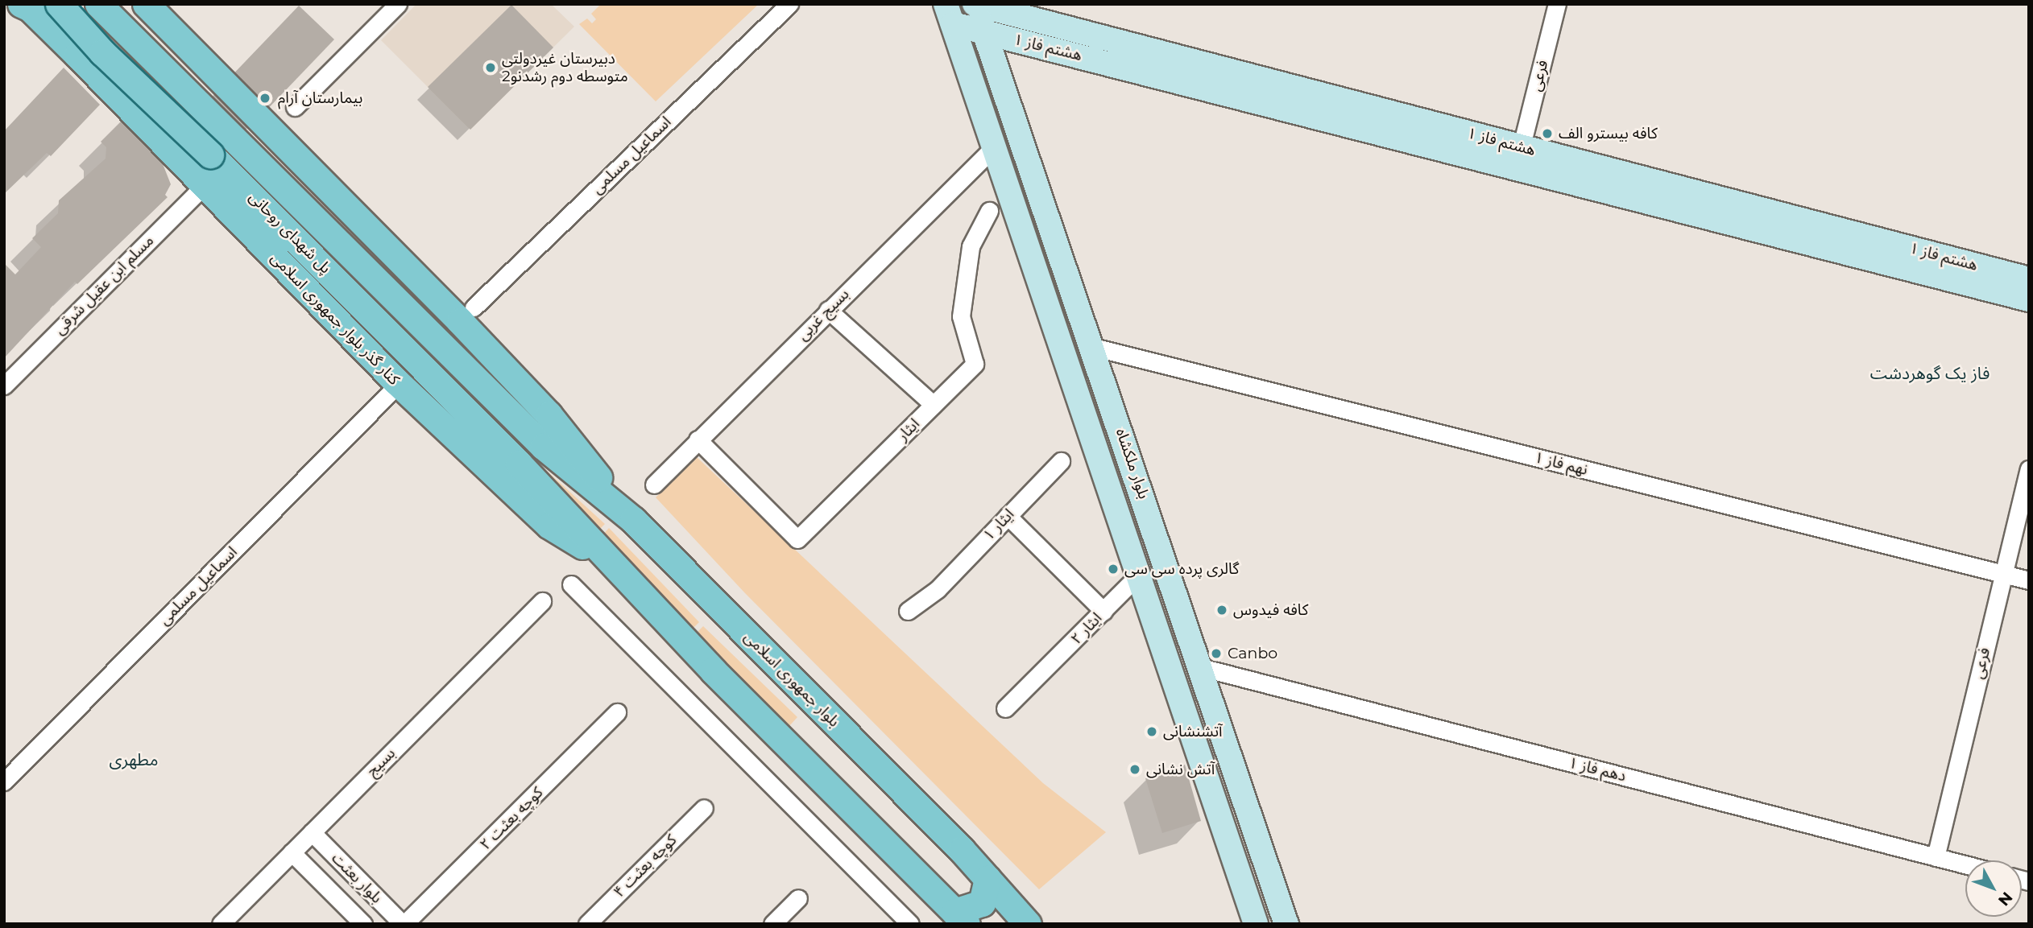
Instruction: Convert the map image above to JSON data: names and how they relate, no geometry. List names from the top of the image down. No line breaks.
{"streets":{"main road":["هشتم فاز ۱","پل شهدای روحانی","کنار گذر بلوار جمهوری اسلامی","بلوار ملکشاه","بلوار جمهوری اسلامی"],"street":["فرعی","اسماعیل مسلمی","مسلم ابن عقیل شرقی","بسیج غربی","ایثار","نهم فاز ۱","ایثار ۱","ایثار ۲","بسیج","دهم فاز ۱","کوچه بعثت ۲","کوچه بعثت ۴","بلوار بعثت"]},"crossings":[["هشتم فاز ۱","فرعی"],["هشتم فاز ۱","بلوار ملکشاه"],["فرعی","نهم فاز ۱"],["فرعی","دهم فاز ۱"],["پل شهدای روحانی","کنار گذر بلوار جمهوری اسلامی"],["پل شهدای روحانی","بلوار جمهوری اسلامی"],["مسلم ابن عقیل شرقی","کنار گذر بلوار جمهوری اسلامی"],["بسیج غربی","ایثار"],["بسیج غربی","بلوار ملکشاه"],["بلوار ملکشاه","نهم فاز ۱"],["بلوار ملکشاه","ایثار ۲"],["بلوار ملکشاه","دهم فاز ۱"],["بسیج","بلوار بعثت"],["کوچه بعثت ۲","بلوار بعثت"]],"districts":["فاز یک گوهردشت","مطهری"],"places":["دبیرستان غیردولتی متوسطه دوم رشدنو2","بیمارستان آرام","کافه بیسترو الف","گالری پرده سی سی","كافه فيدوس","Canbo","آتشنشانی","آتش نشانی"],"north":"bottom right"}
